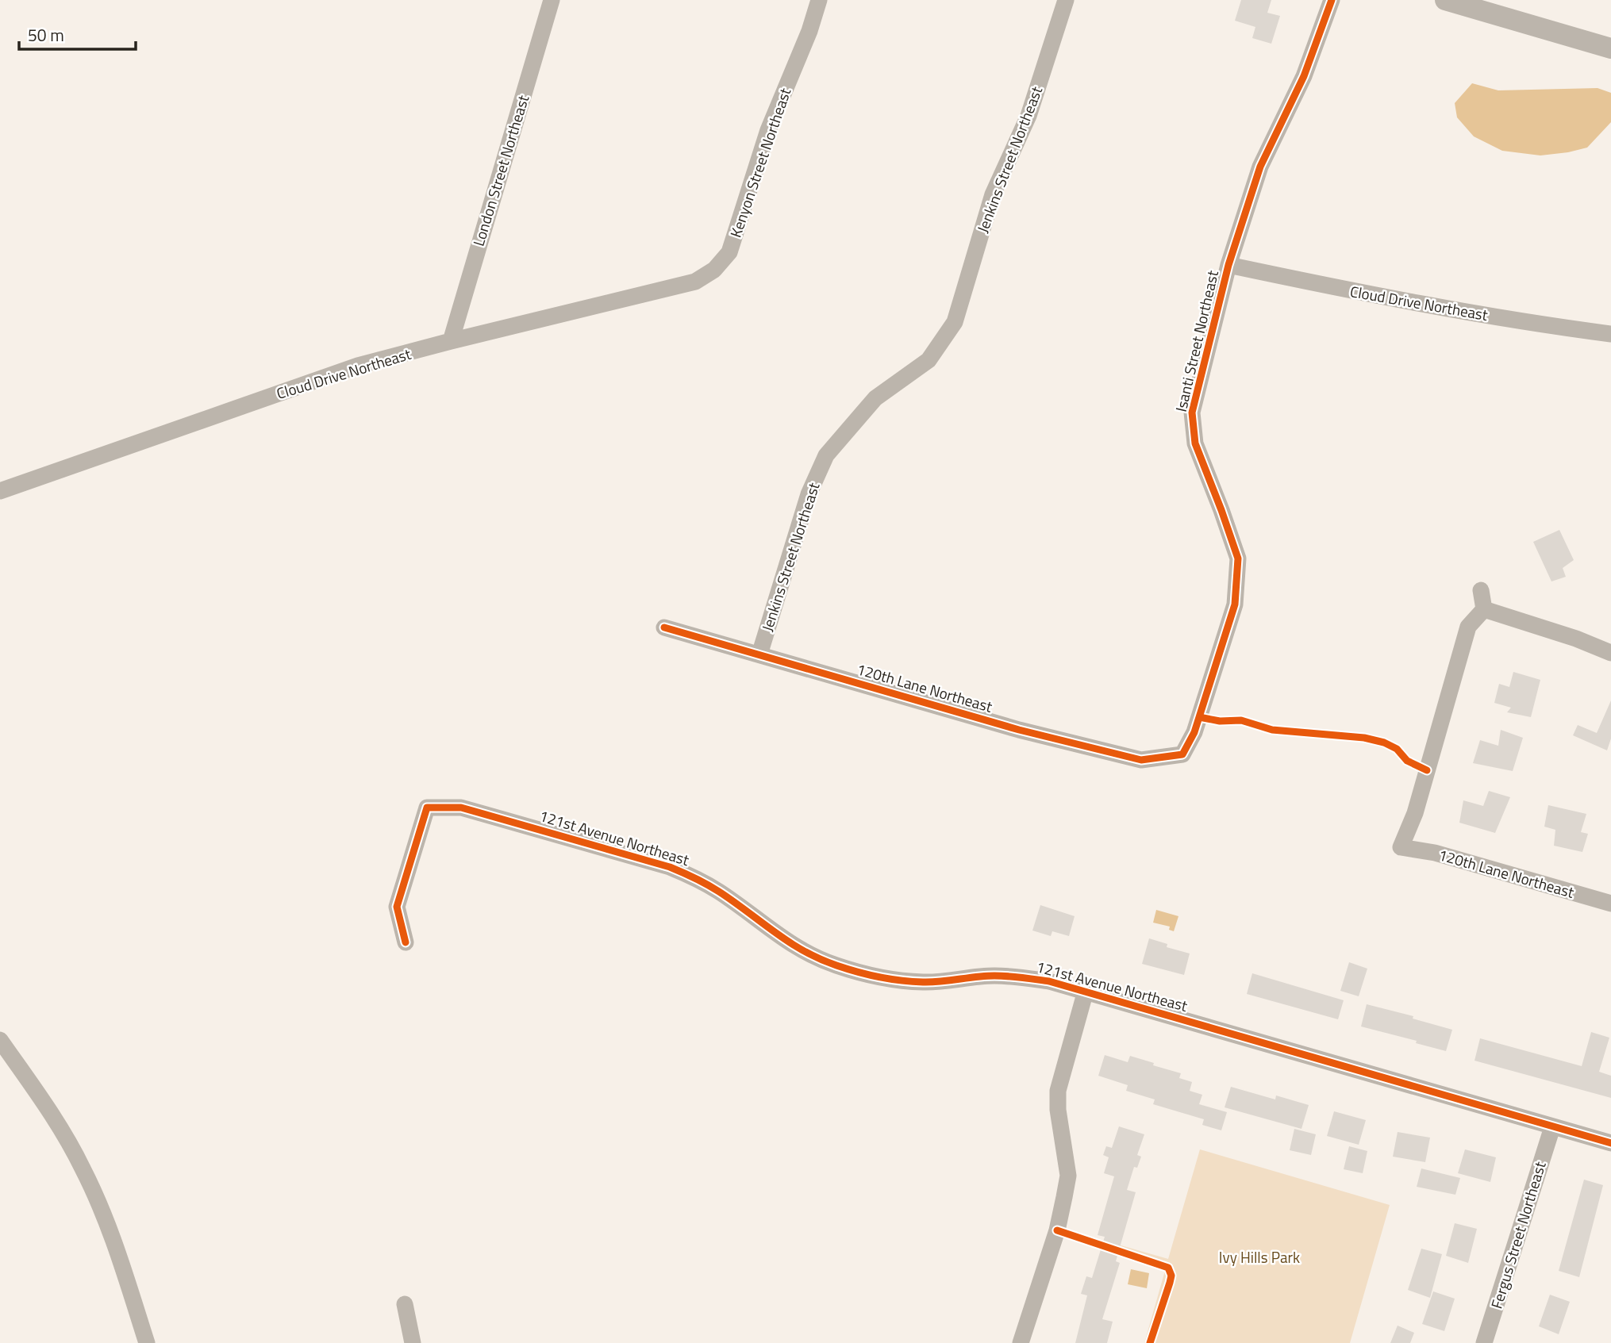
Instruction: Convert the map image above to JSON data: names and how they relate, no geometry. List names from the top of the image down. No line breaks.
{"streets":{"street":["Jenkins Street Northeast","Kenyon Street Northeast","London Street Northeast","Cloud Drive Northeast","Isanti Street Northeast","120th Lane Northeast","121st Avenue Northeast","Fergus Street Northeast"]},"crossings":[["Jenkins Street Northeast","120th Lane Northeast"],["Kenyon Street Northeast","Cloud Drive Northeast"],["London Street Northeast","Cloud Drive Northeast"],["Cloud Drive Northeast","Isanti Street Northeast"],["Isanti Street Northeast","120th Lane Northeast"],["121st Avenue Northeast","Fergus Street Northeast"]],"parks":["Ivy Hills Park"],"scale_bar":"50 m"}
